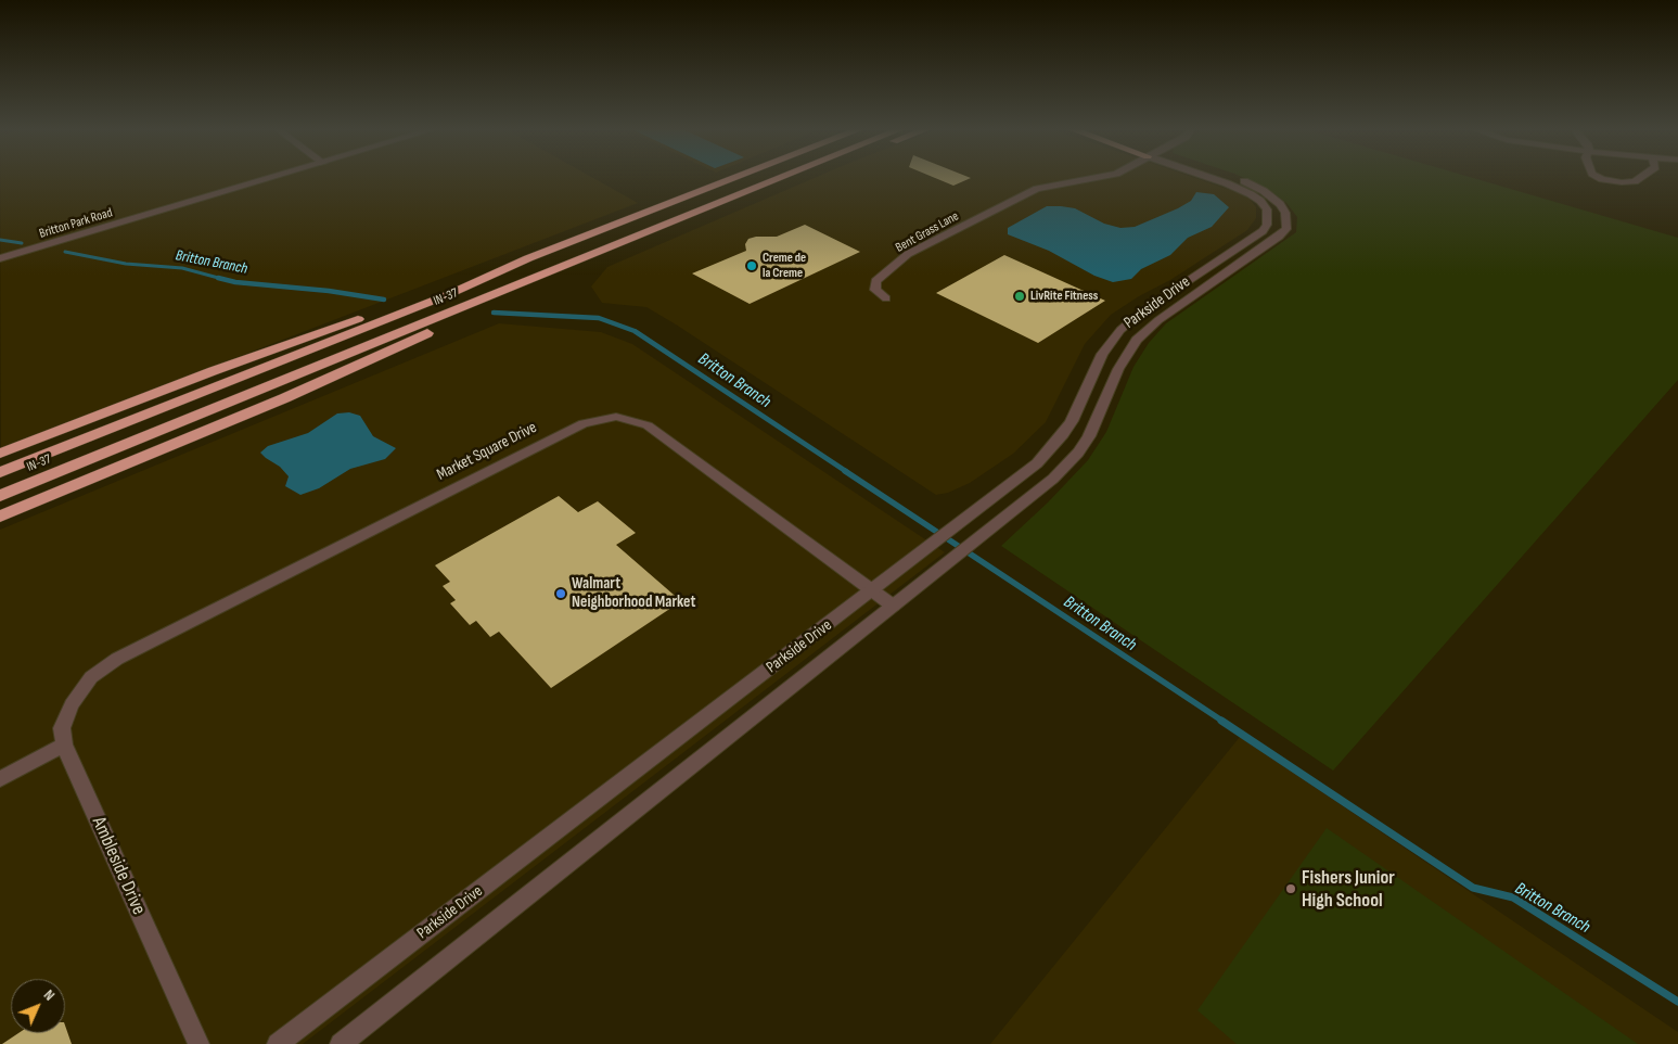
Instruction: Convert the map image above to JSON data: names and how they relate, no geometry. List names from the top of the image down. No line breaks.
{"streets":{"highway":["IN-37"],"street":["Britton Park Road","Bent Grass Lane","Parkside Drive","Market Square Drive","Ambleside Drive"]},"crossings":[["Parkside Drive","Market Square Drive"],["Market Square Drive","Ambleside Drive"]],"water":["Britton Branch"],"places":["Creme de la Creme","LivRite Fitness","Walmart Neighborhood Market","Fishers Junior High School"],"north":"top right"}
